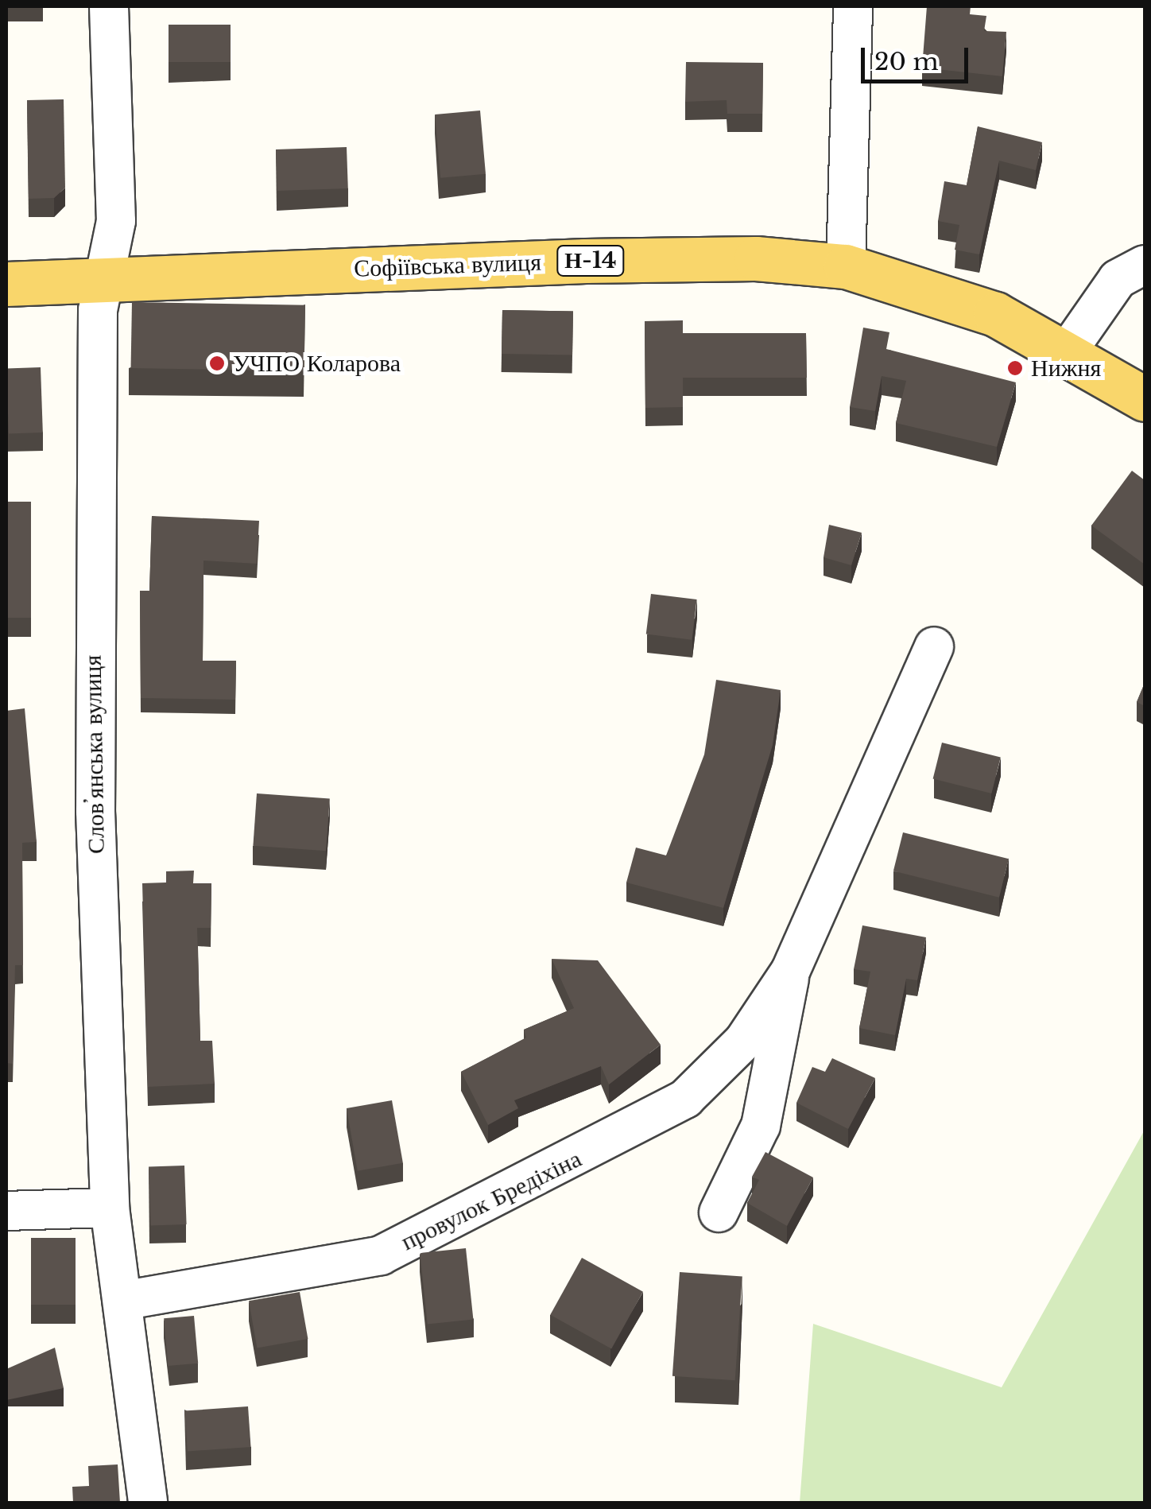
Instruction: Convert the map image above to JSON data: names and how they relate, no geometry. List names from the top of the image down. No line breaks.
{"streets":{"main road":["Н-14","Софіївська вулиця"],"street":["Словʼянська вулиця","провулок Бредіхіна"]},"crossings":[["Софіївська вулиця","Словʼянська вулиця"],["Словʼянська вулиця","провулок Бредіхіна"]],"places":["УЧПО Коларова","Нижня"],"scale_bar":"20 m"}
